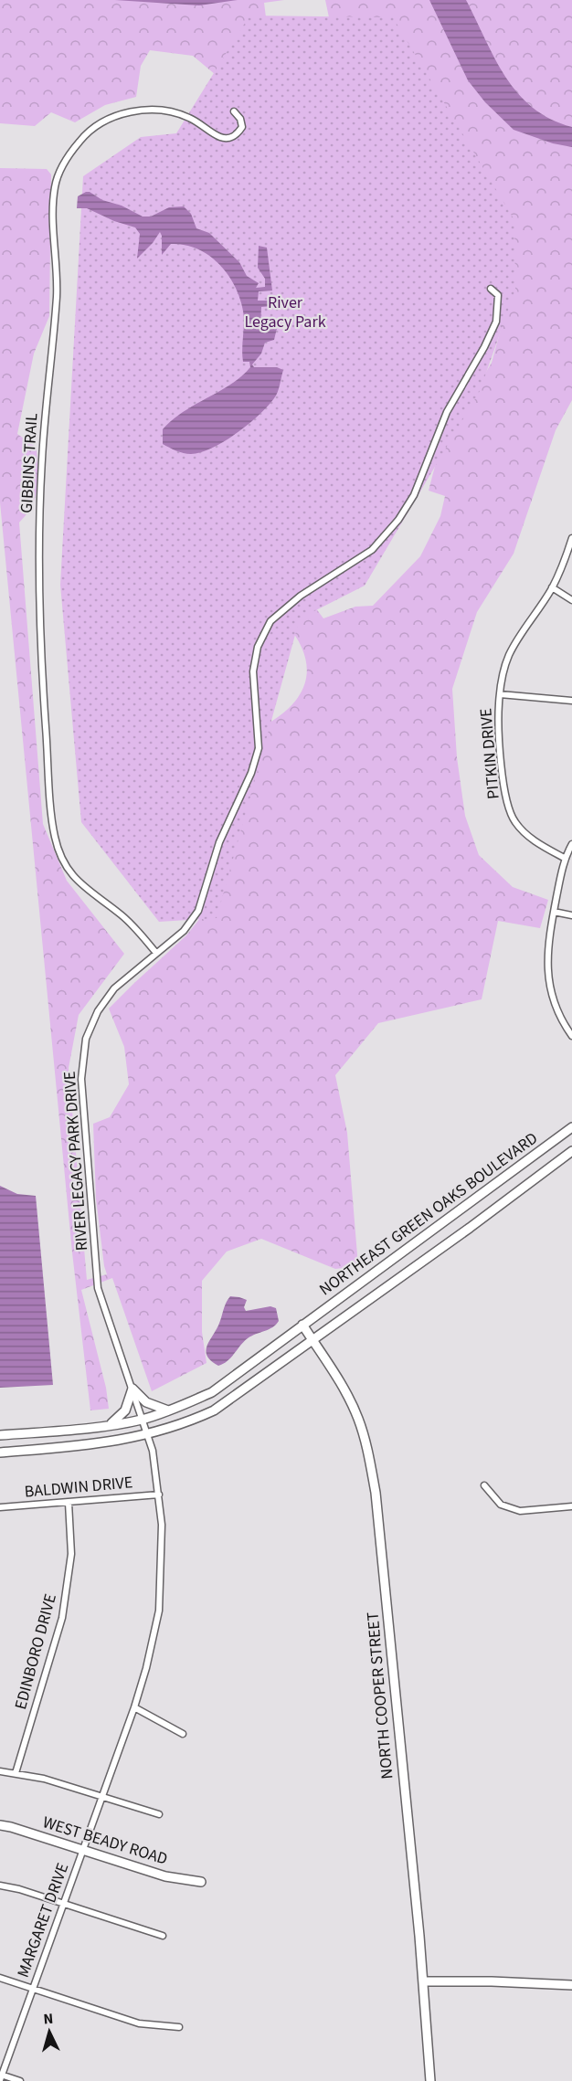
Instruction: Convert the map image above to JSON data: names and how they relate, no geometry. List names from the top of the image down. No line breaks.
{"streets":{"main road":["NORTHEAST GREEN OAKS BOULEVARD","NORTH COOPER STREET","WEST BEADY ROAD"],"street":["GIBBINS TRAIL","PITKIN DRIVE","RIVER LEGACY PARK DRIVE","BALDWIN DRIVE","EDINBORO DRIVE","MARGARET DRIVE"]},"crossings":[["GIBBINS TRAIL","RIVER LEGACY PARK DRIVE"],["RIVER LEGACY PARK DRIVE","NORTHEAST GREEN OAKS BOULEVARD"],["RIVER LEGACY PARK DRIVE","MARGARET DRIVE"],["NORTHEAST GREEN OAKS BOULEVARD","NORTH COOPER STREET"],["NORTHEAST GREEN OAKS BOULEVARD","MARGARET DRIVE"],["BALDWIN DRIVE","EDINBORO DRIVE"],["BALDWIN DRIVE","MARGARET DRIVE"],["WEST BEADY ROAD","MARGARET DRIVE"]],"parks":["River Legacy Park"],"north":"top"}
